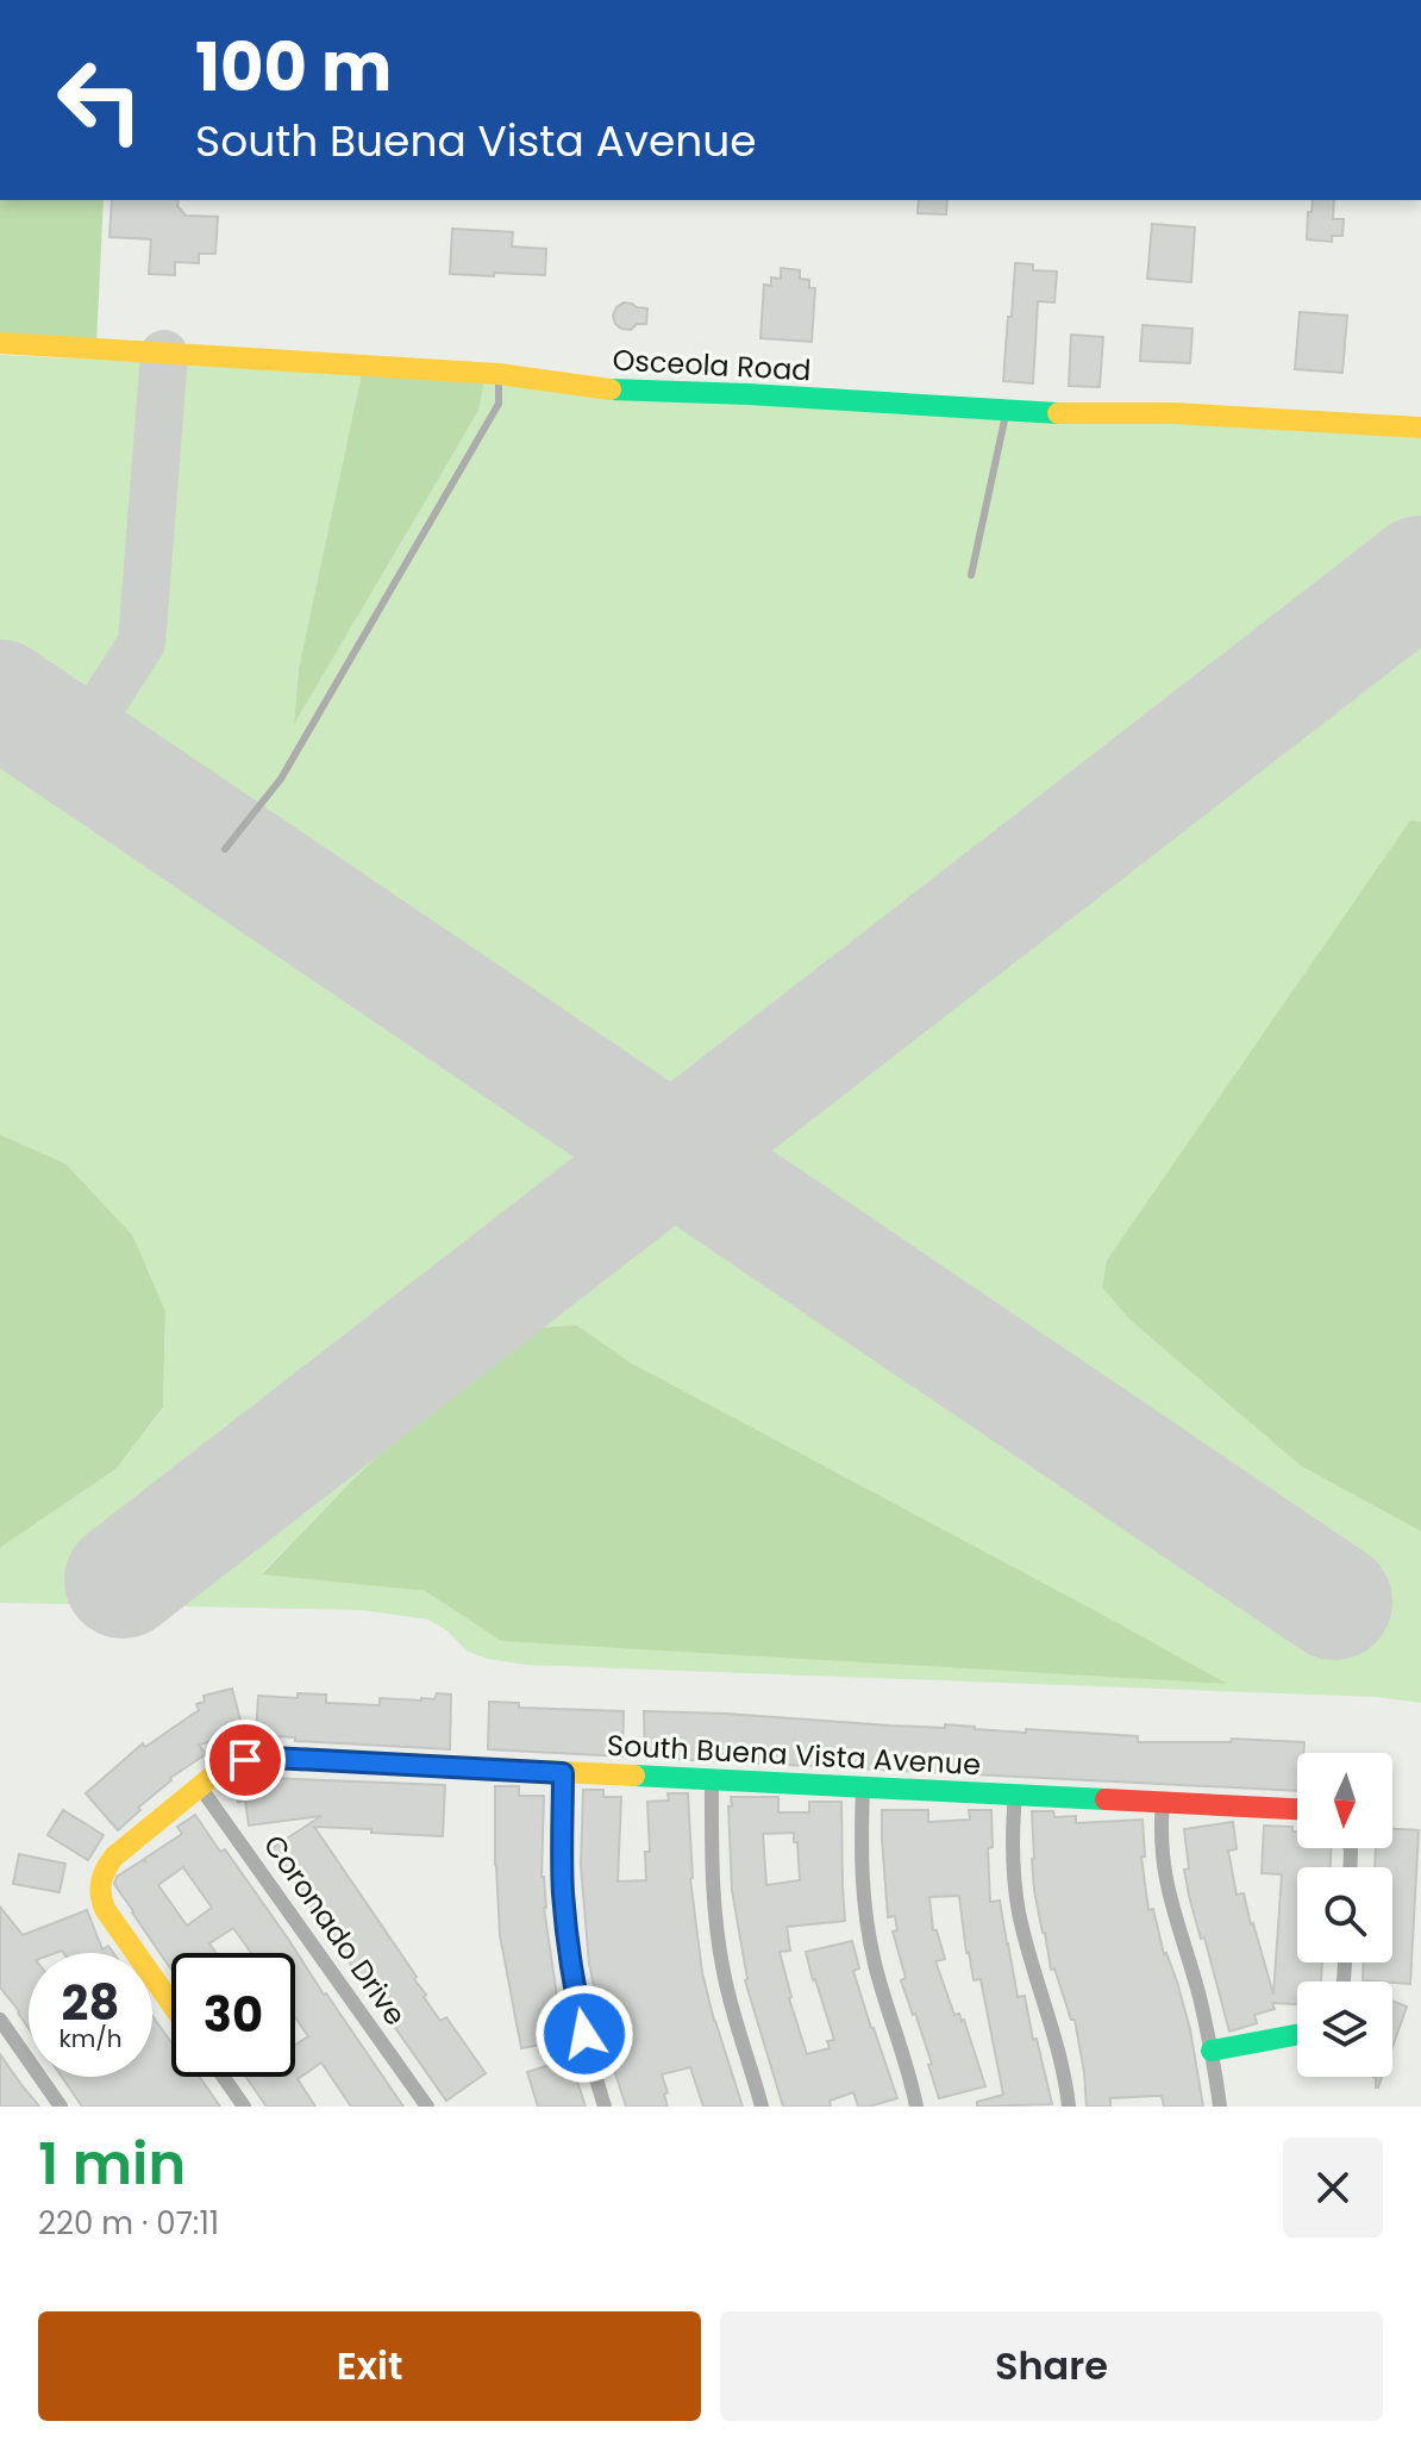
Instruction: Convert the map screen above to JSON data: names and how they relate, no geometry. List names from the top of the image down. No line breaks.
{"streets":{"street":["Osceola Road","South Buena Vista Avenue","Coronado Drive"]},"crossings":[["South Buena Vista Avenue","Coronado Drive"]],"north":"bottom","page":{"turn":["100 m","South Buena Vista Avenue"],"speed":"28 km/h","limit":"30","heading":["1 min","220 m · 07:11"],"buttons":["Exit","Share"]}}
